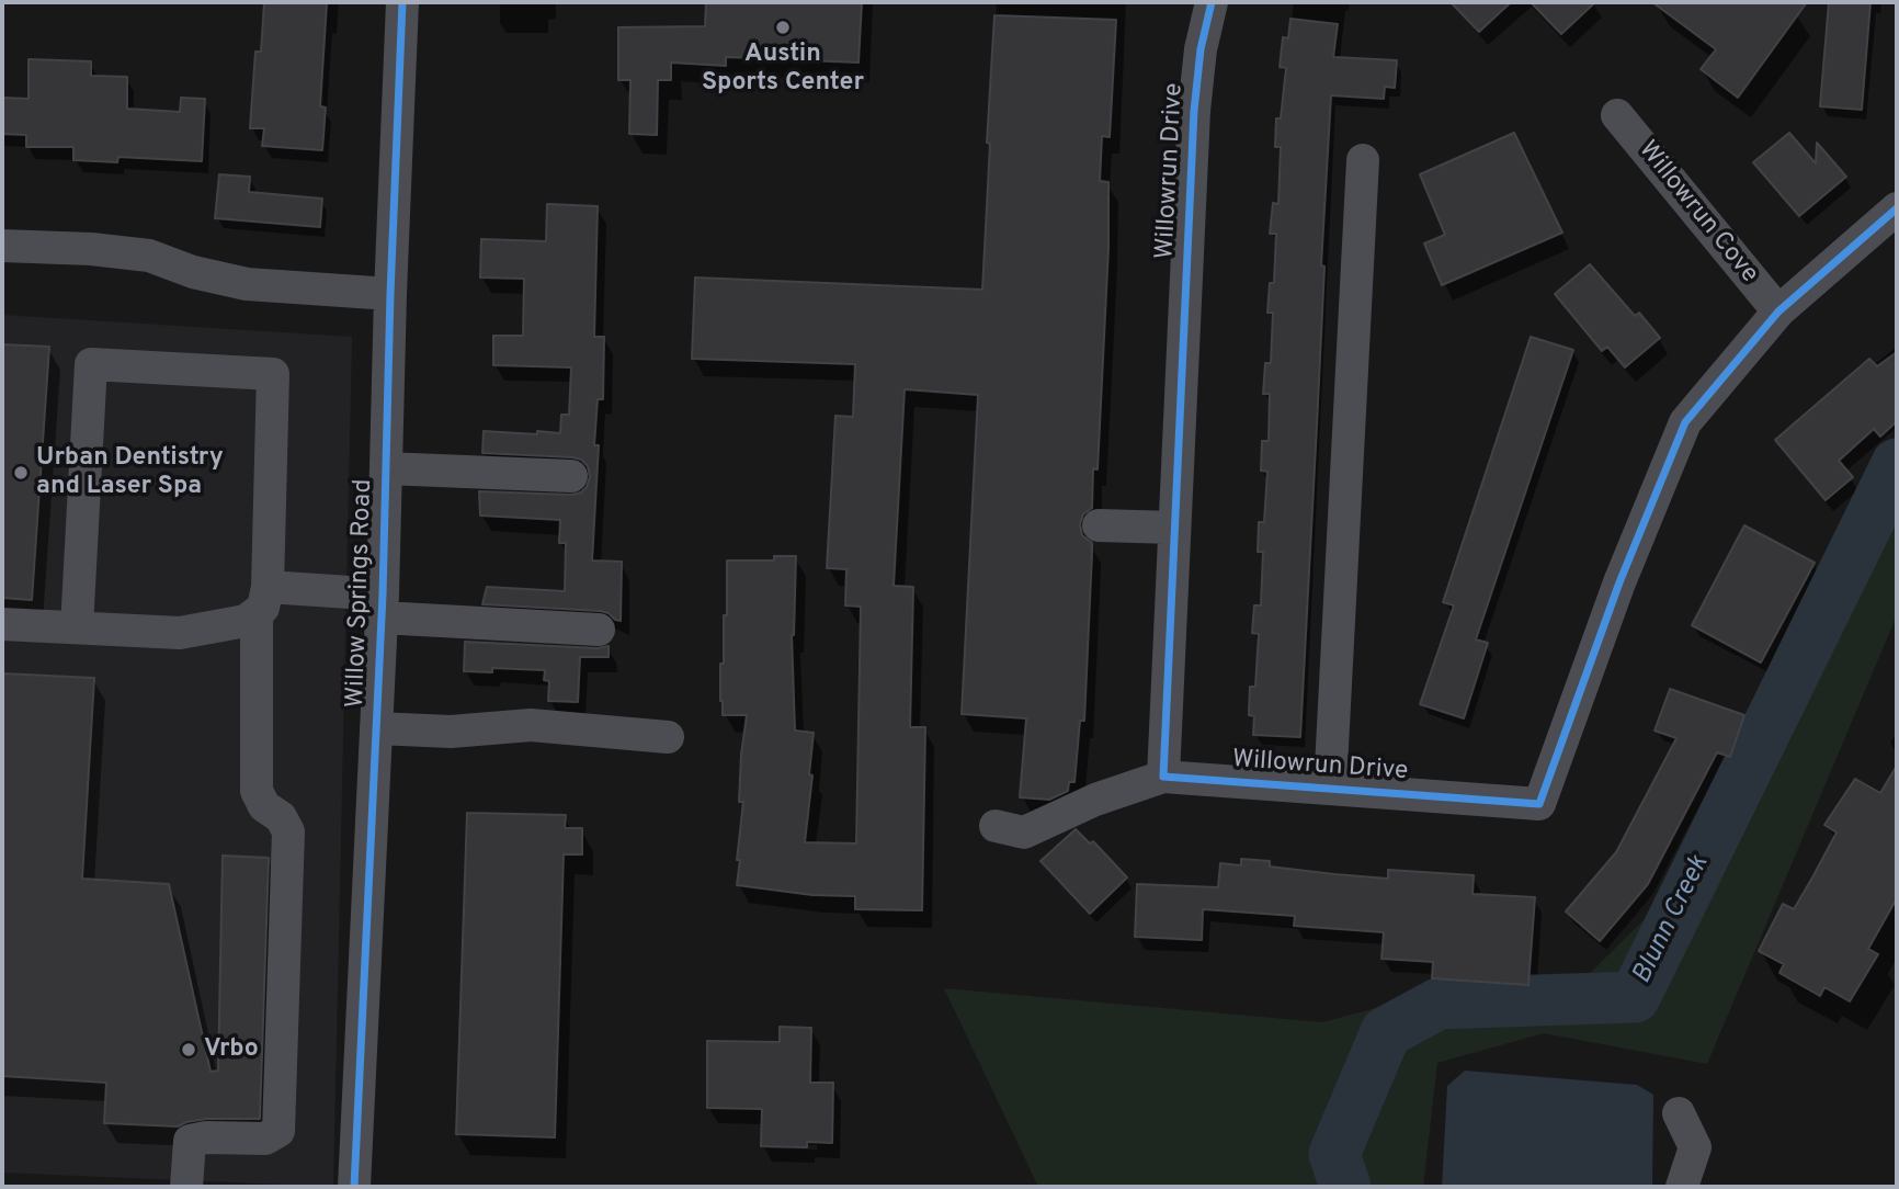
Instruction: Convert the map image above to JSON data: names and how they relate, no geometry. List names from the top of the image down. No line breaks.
{"streets":{"street":["Willowrun Drive","Willowrun Cove","Willow Springs Road"]},"crossings":[["Willowrun Drive","Willowrun Cove"]],"water":["Blunn Creek"],"places":["Austin Sports Center","Urban Dentistry and Laser Spa","Vrbo"]}
